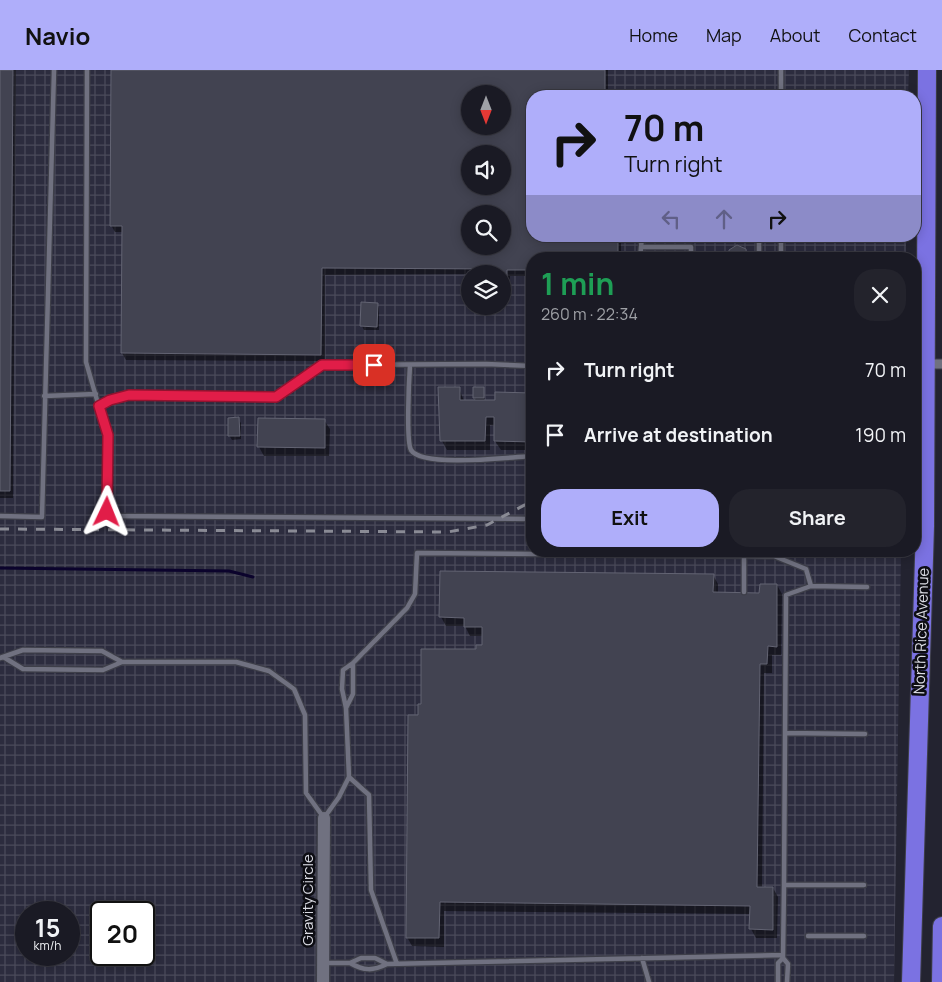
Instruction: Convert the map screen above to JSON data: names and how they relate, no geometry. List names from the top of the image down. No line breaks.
{"streets":{"highway":["North Rice Avenue"],"street":["Gravity Circle"]},"north":"bottom","page":{"header":"Navio","nav":["Home","Map","About","Contact"],"turn":["70 m","Turn right"],"heading":["1 min","260 m · 22:34"],"list":[{"name":"Turn right","value":"70 m"},{"name":"Arrive at destination","value":"190 m"}],"buttons":["Exit","Share"],"speed":"15 km/h","limit":"20"}}
